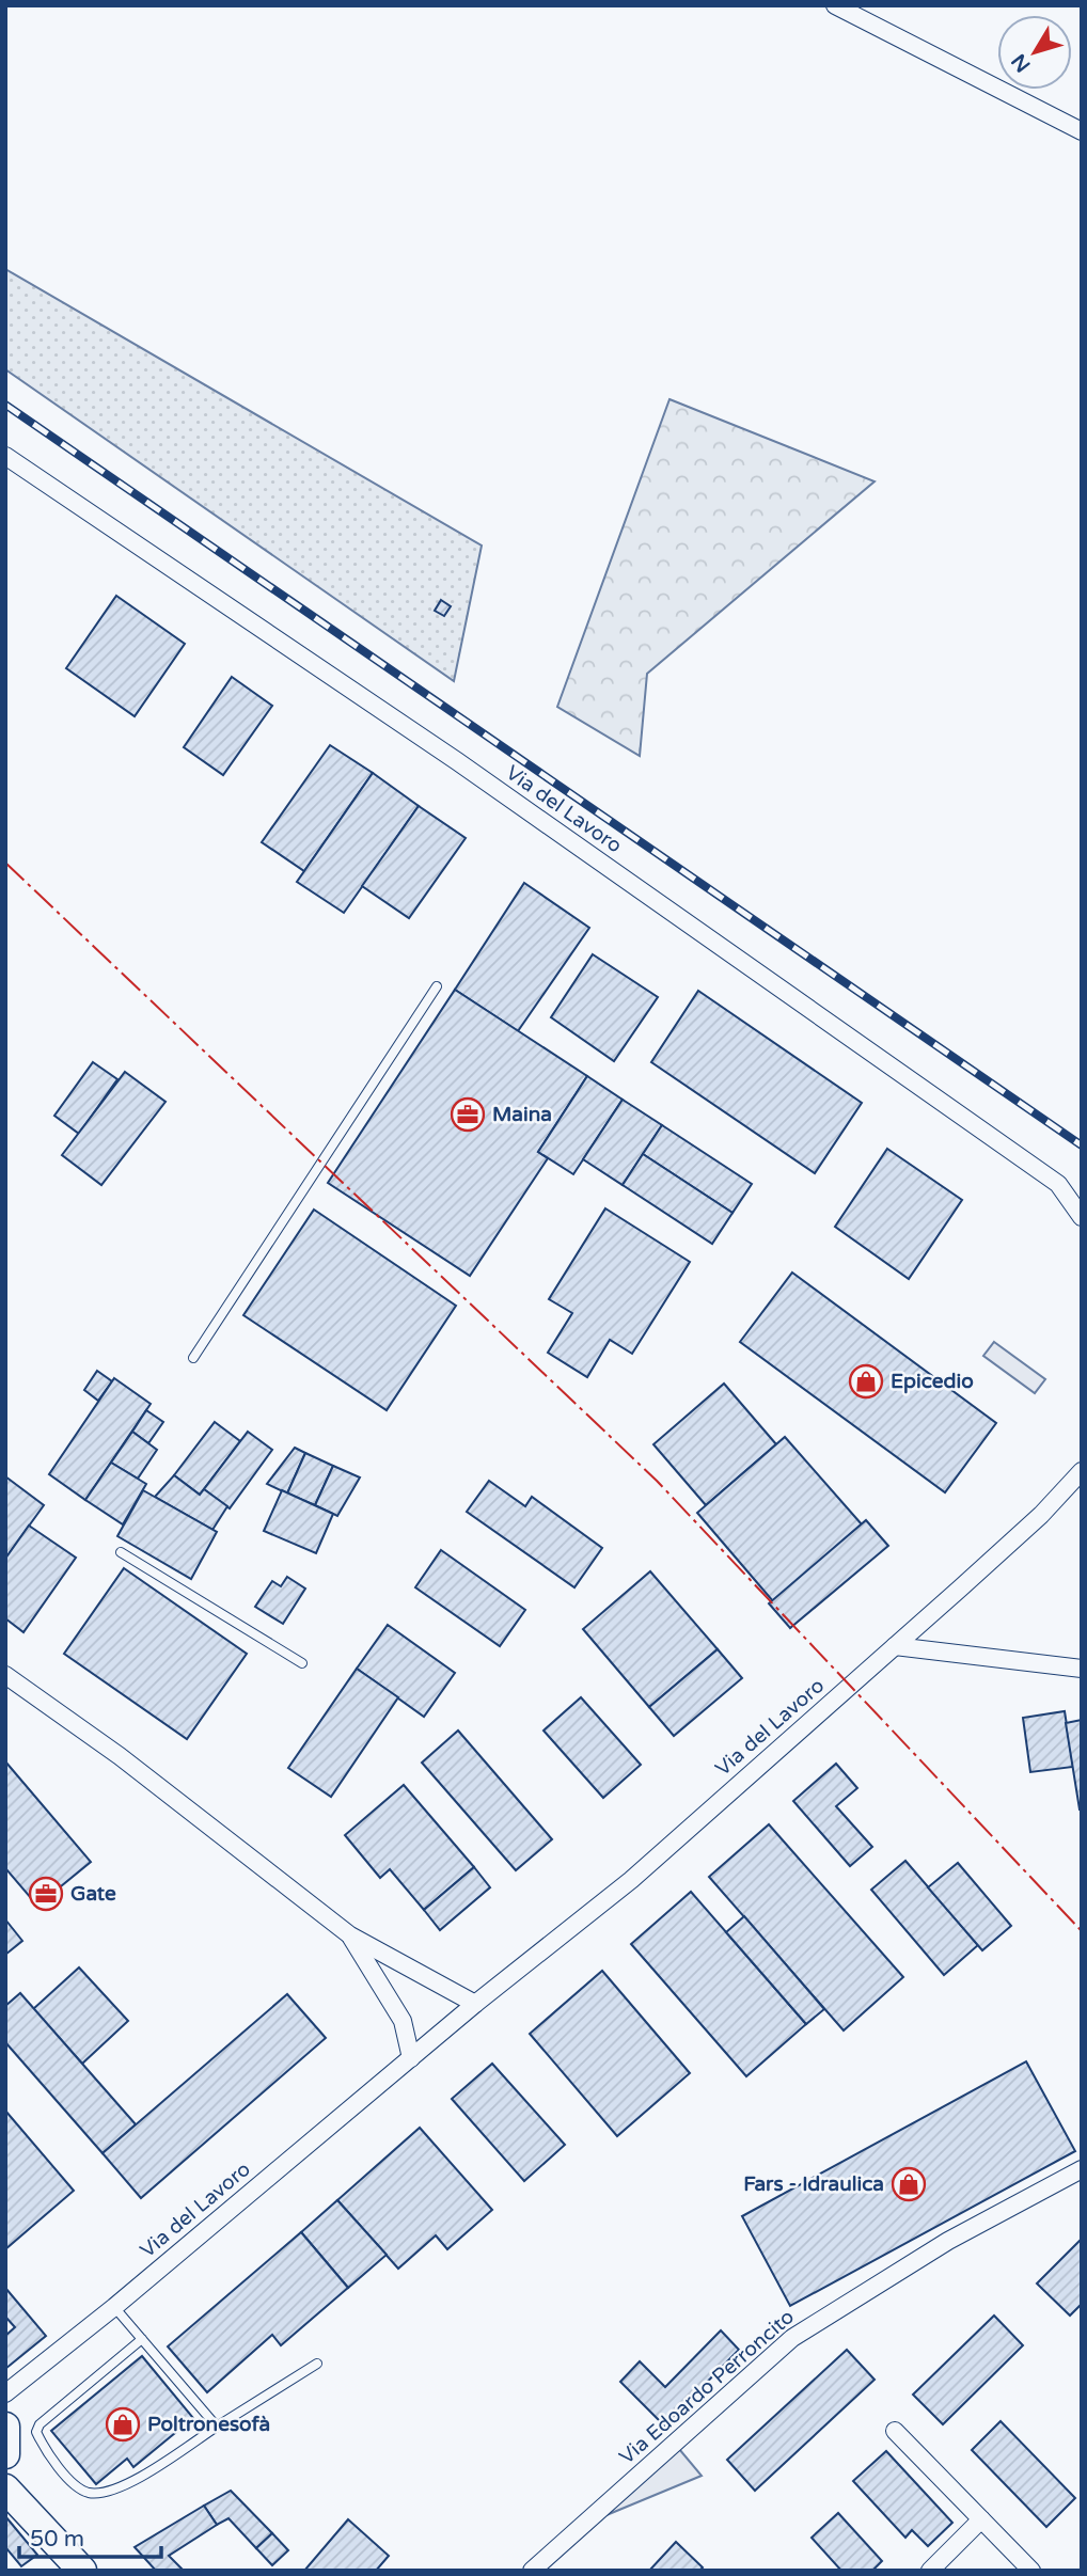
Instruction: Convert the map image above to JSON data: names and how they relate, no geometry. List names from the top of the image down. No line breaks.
{"streets":{"street":["Via del Lavoro","Via Edoardo Perroncito"]},"places":{"office":["Maina","Gate"],"shop":["Epicedio","Fars - Idraulica","Poltronesofà"]},"scale_bar":"50 m","north":"bottom left"}
